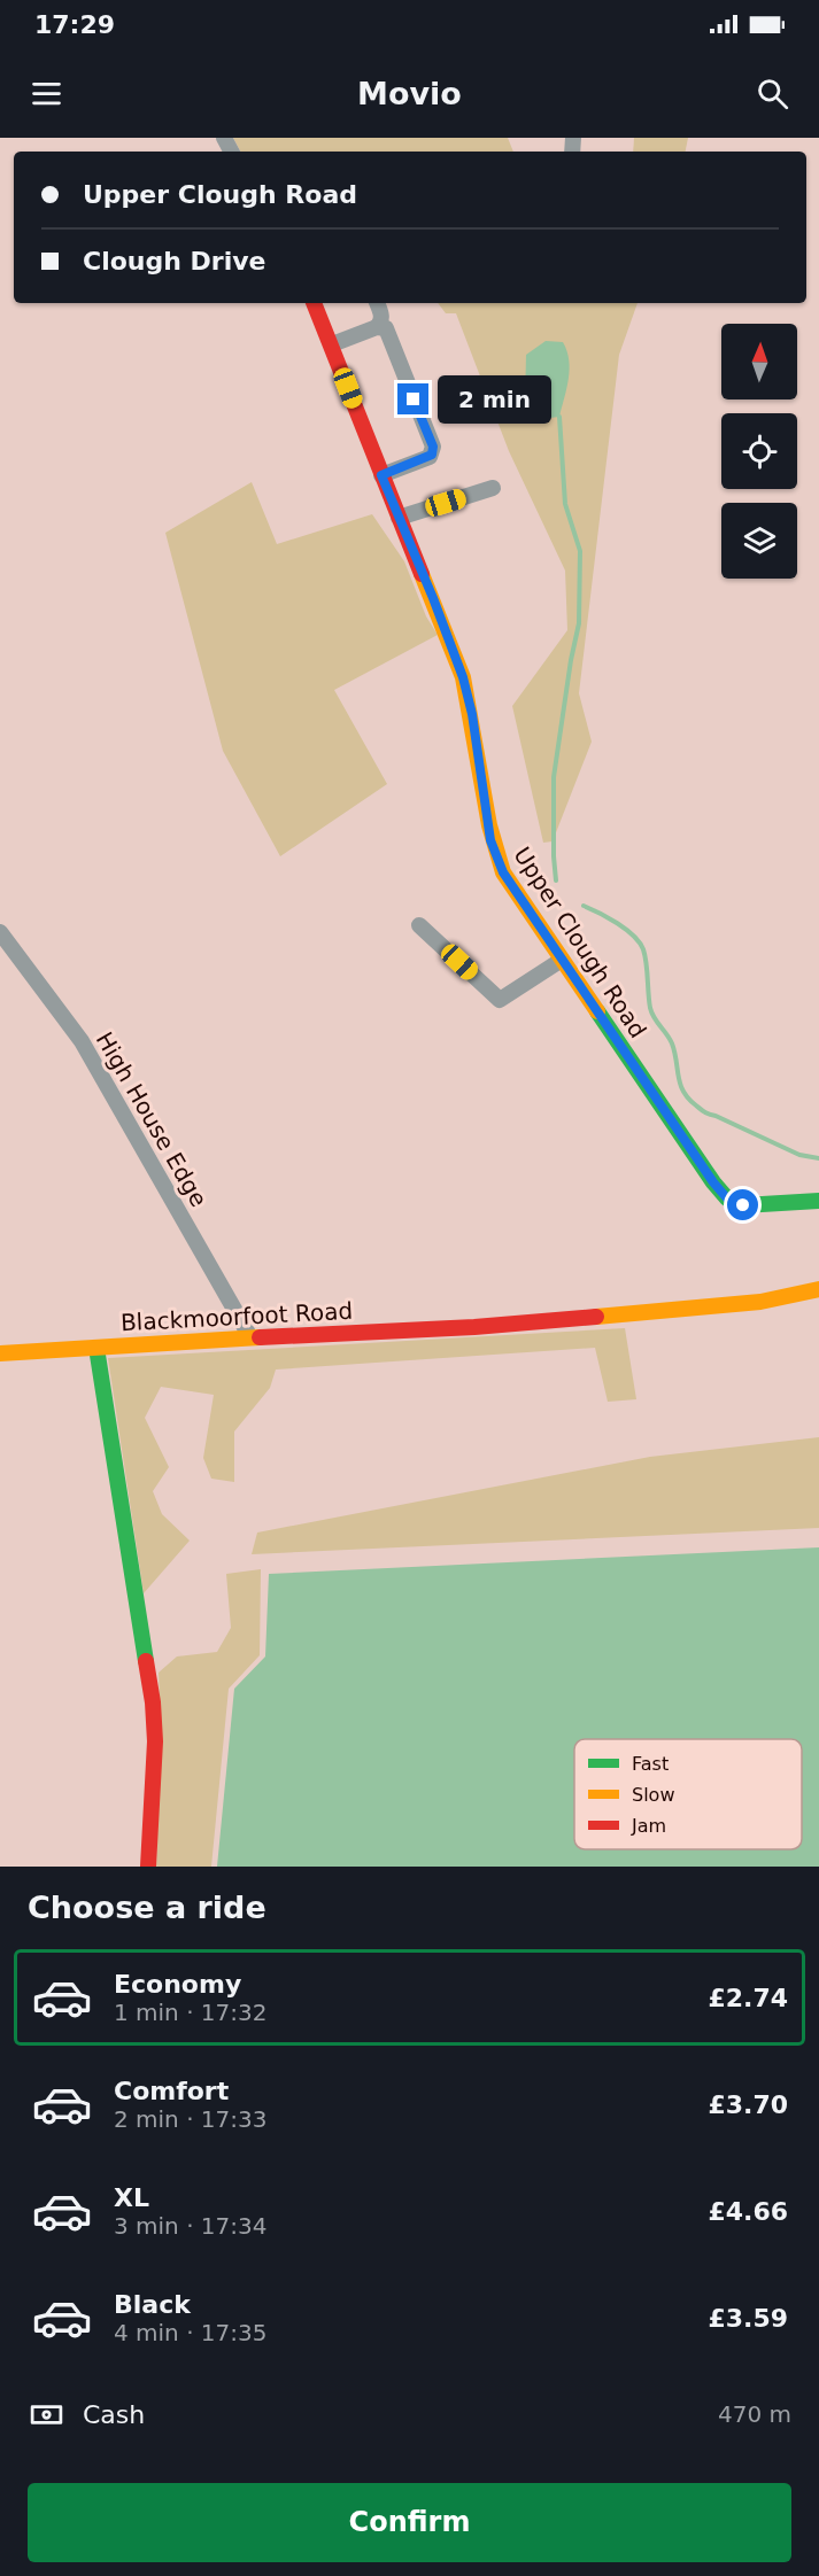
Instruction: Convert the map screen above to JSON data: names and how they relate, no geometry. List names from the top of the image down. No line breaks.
{"streets":{"street":["Upper Clough Road","High House Edge","Blackmoorfoot Road"]},"crossings":[["High House Edge","Blackmoorfoot Road"]],"legend":["Fast","Slow","Jam"],"north":"top","page":{"status":"17:29","header":"Movio","banner":["Upper Clough Road","Clough Drive"],"bubble":"2 min","heading":"Choose a ride","list":[{"name":"Economy","note":"1 min · 17:32","value":"£2.74"},{"name":"Comfort","note":"2 min · 17:33","value":"£3.70"},{"name":"XL","note":"3 min · 17:34","value":"£4.66"},{"name":"Black","note":"4 min · 17:35","value":"£3.59"}],"pay":["Cash","470 m"],"buttons":"Confirm"}}
